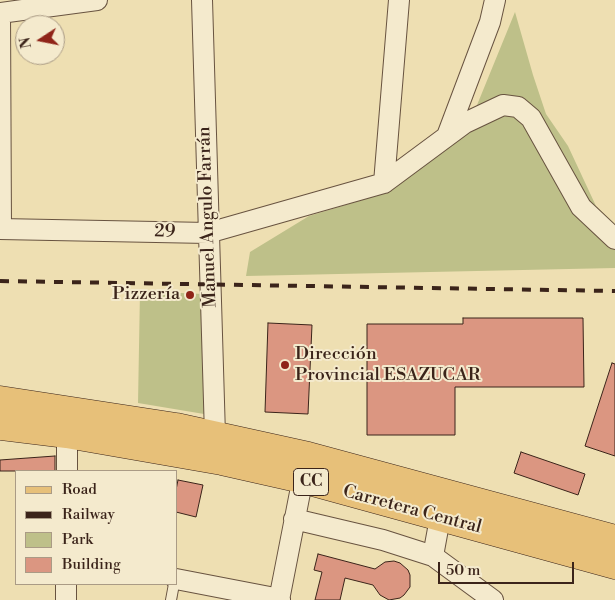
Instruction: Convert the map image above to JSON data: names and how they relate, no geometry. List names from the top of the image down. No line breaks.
{"streets":{"main road":["CC","Carretera Central"],"street":["Manuel Angulo Farrán","29"]},"crossings":[["Manuel Angulo Farrán","29"],["Manuel Angulo Farrán","Carretera Central"]],"places":["Pizzería","Dirección Provincial ESAZUCAR"],"legend":["Road","Railway","Park","Building"],"scale_bar":"50 m","north":"left"}
